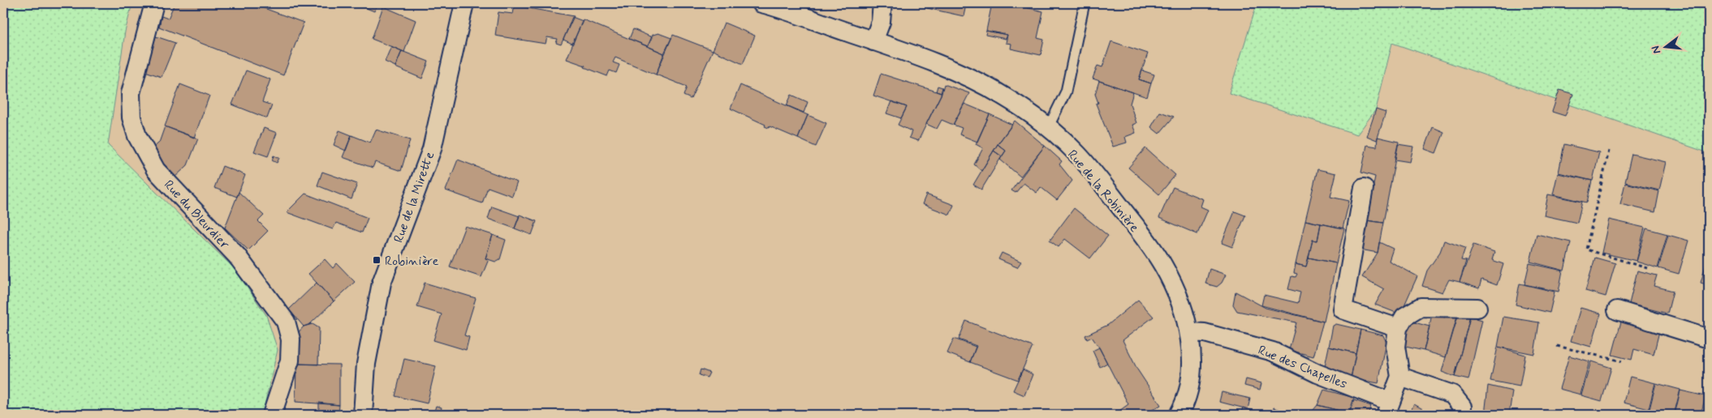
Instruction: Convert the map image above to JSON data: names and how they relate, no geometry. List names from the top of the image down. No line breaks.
{"streets":{"street":["Rue de la Robinière","Rue de la Mirette","Rue du Bleurdier","Rue des Chapelles"]},"crossings":[["Rue de la Robinière","Rue des Chapelles"]],"places":{"transit":["Robinière"]},"north":"left"}
